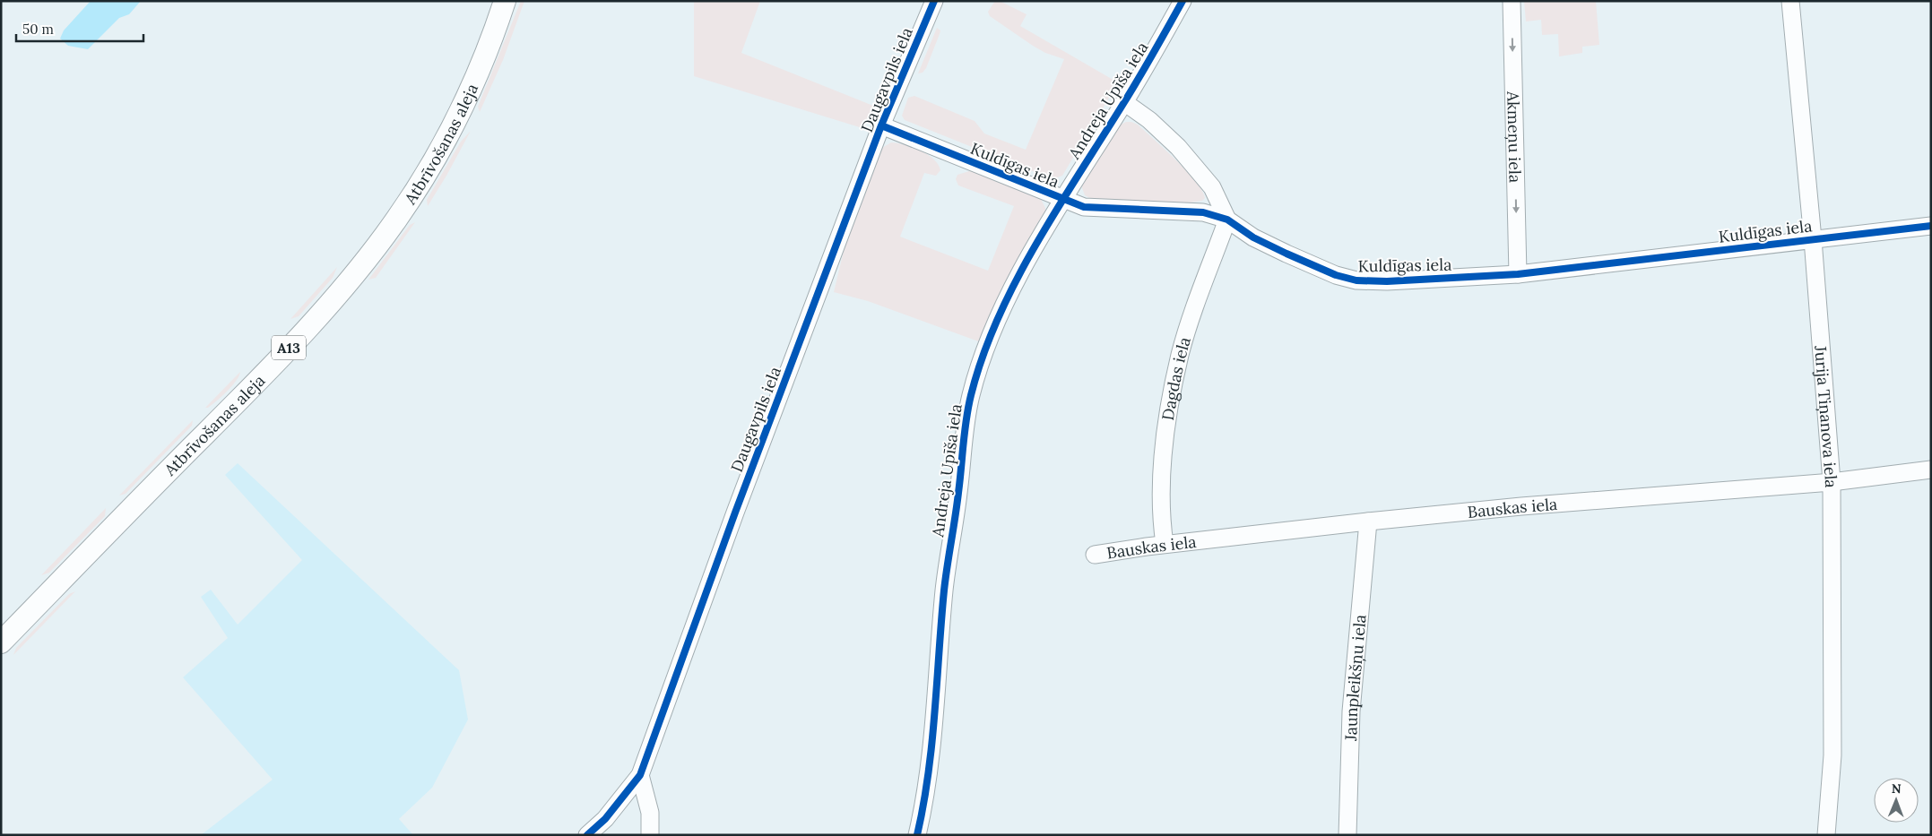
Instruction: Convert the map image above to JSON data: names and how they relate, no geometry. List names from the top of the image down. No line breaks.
{"streets":{"main road":["Atbrīvošanas aleja","A13"],"street":["Daugavpils iela","Andreja Upīša iela","Akmeņu iela","Kuldīgas iela","Dagdas iela","Jurija Tiņanova iela","Bauskas iela","Jaunpleikšņu iela"]},"crossings":[["Daugavpils iela","Kuldīgas iela"],["Andreja Upīša iela","Kuldīgas iela"],["Akmeņu iela","Kuldīgas iela"],["Kuldīgas iela","Dagdas iela"],["Kuldīgas iela","Jurija Tiņanova iela"],["Dagdas iela","Bauskas iela"],["Jurija Tiņanova iela","Bauskas iela"],["Bauskas iela","Jaunpleikšņu iela"]],"one_way":["Akmeņu iela"],"scale_bar":"50 m","north":"top"}
